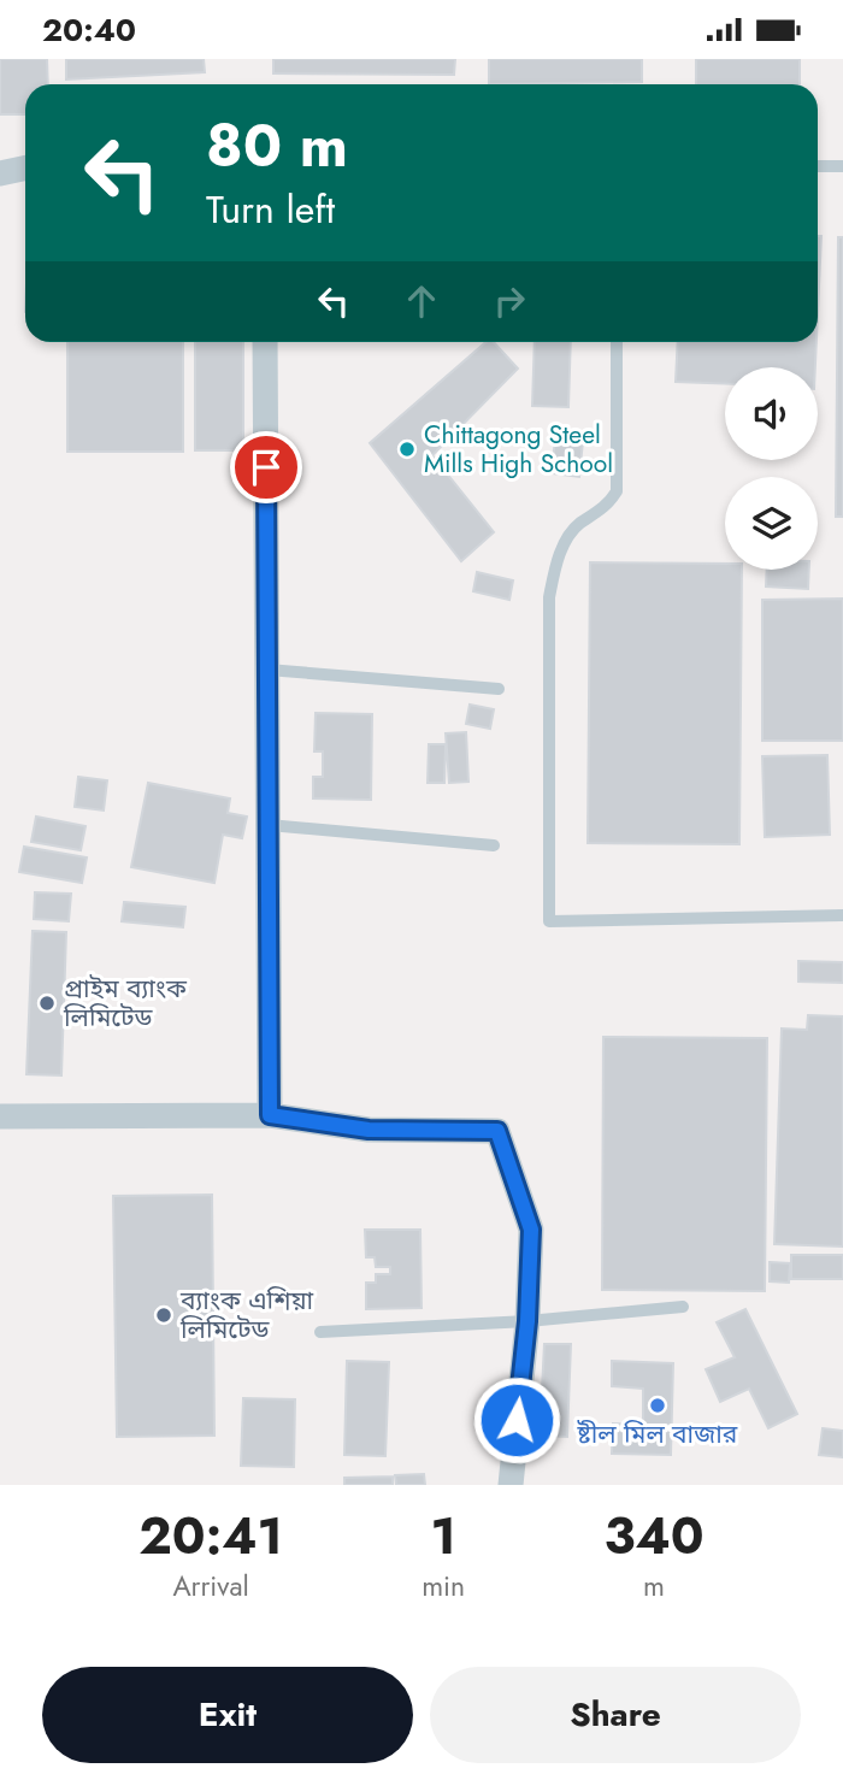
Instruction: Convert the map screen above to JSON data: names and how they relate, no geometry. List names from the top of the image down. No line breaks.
{"places":["Chittagong Steel Mills High School","প্রাইম ব্যাংক লিমিটেড","ব্যাংক এশিয়া লিমিটেড","ষ্টীল মিল বাজার"],"page":{"status":"20:40","turn":["80 m","Turn left"],"eta":["20:41","Arrival","1","min","340","m"],"buttons":["Exit","Share"]}}
